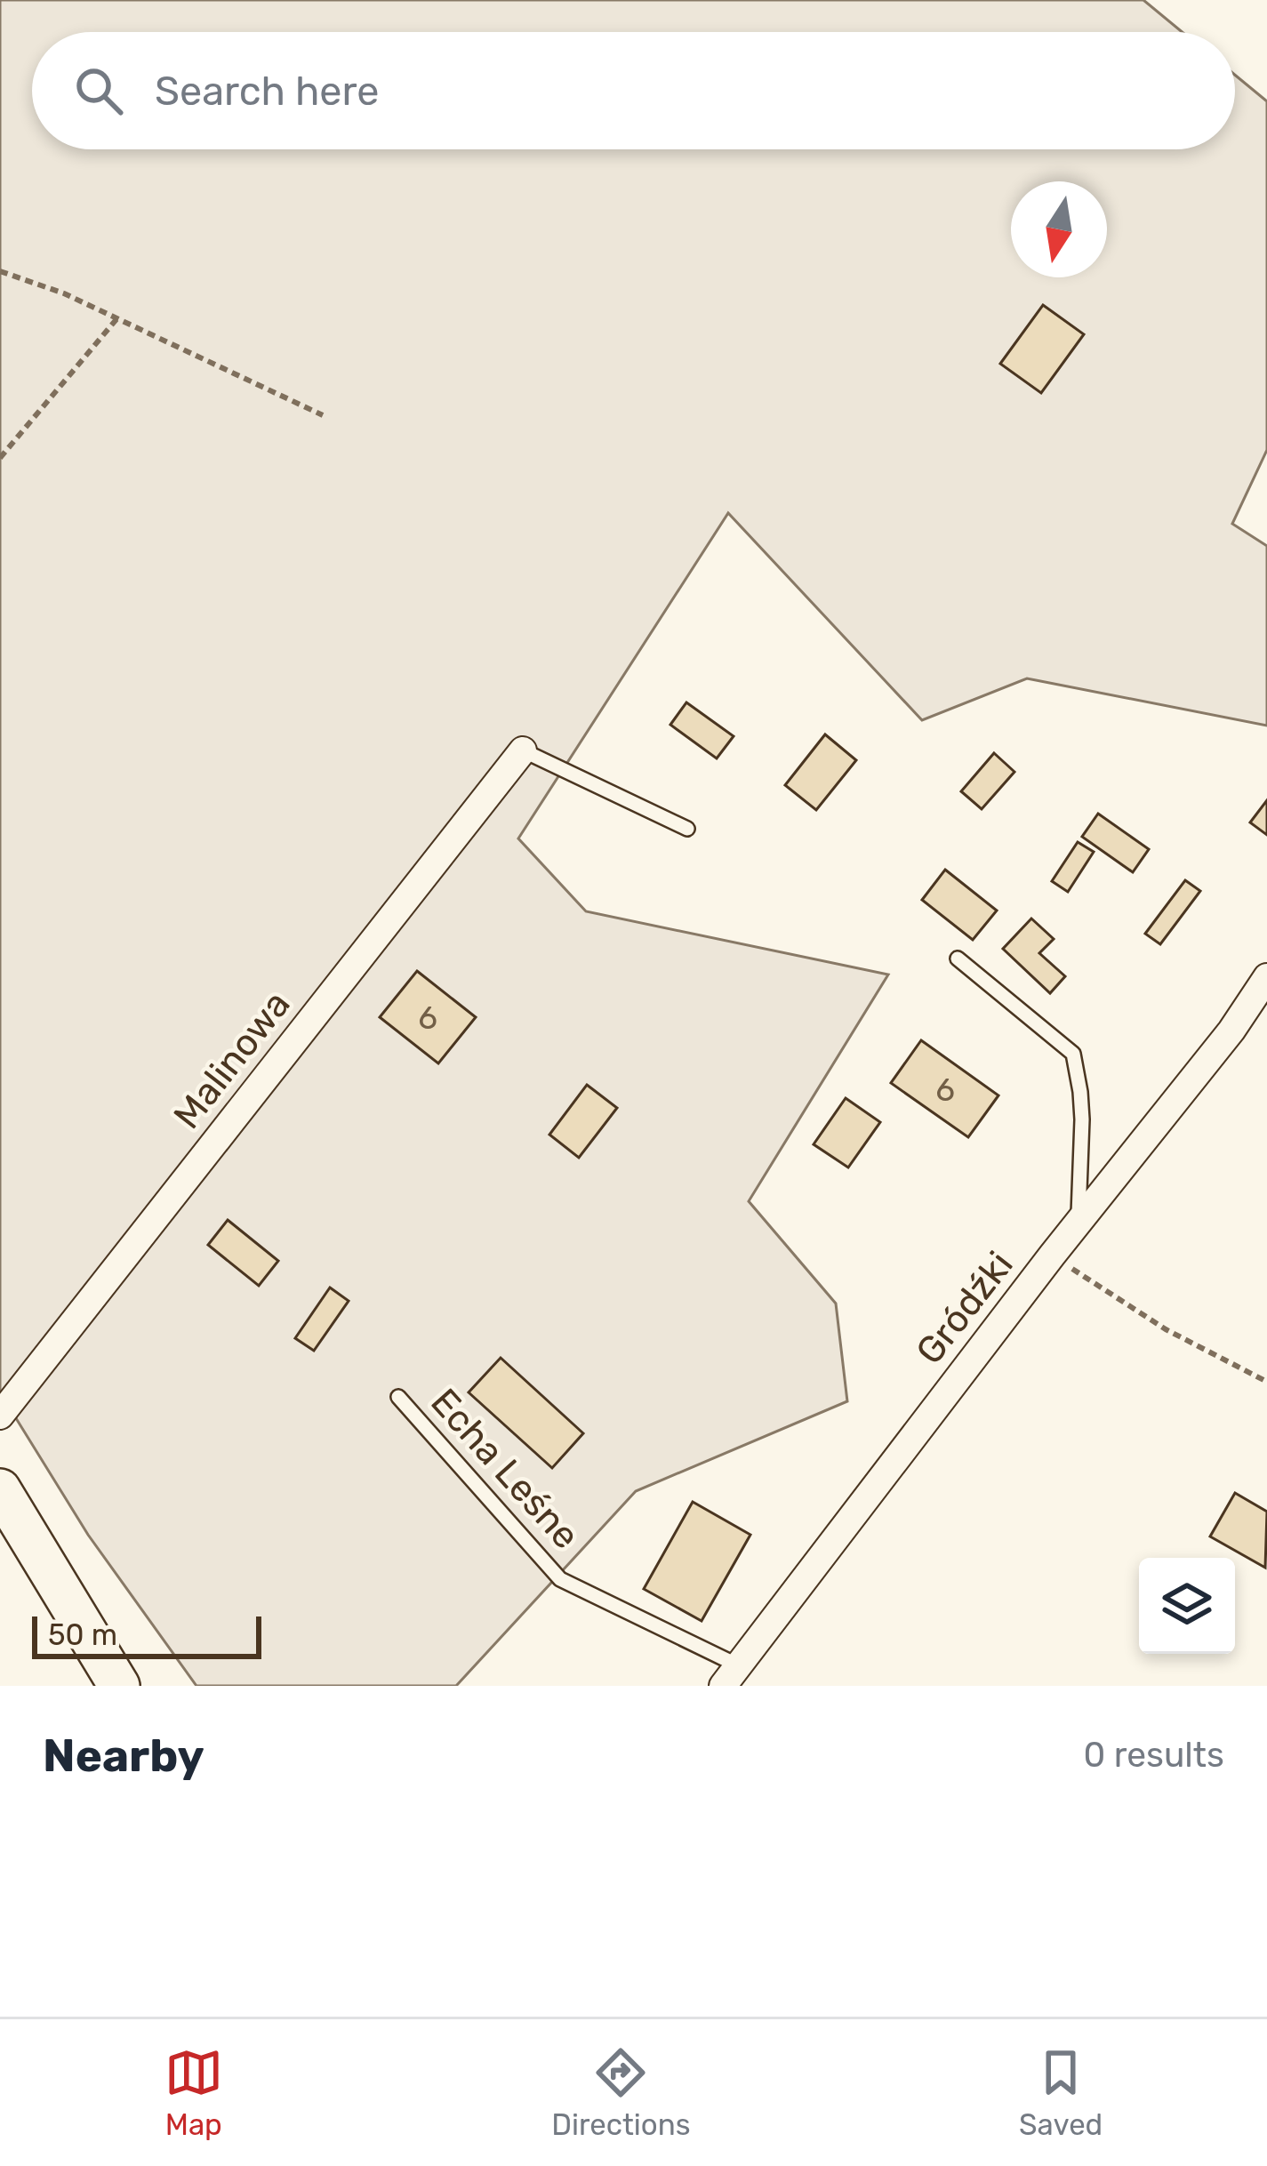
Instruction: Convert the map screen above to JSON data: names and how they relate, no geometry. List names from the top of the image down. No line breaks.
{"streets":{"street":["Malinowa","Gródźki"],"lane":["Echa Leśne"]},"crossings":[["Gródźki","Echa Leśne"]],"house_numbers":["6","6"],"scale_bar":"50 m","north":"bottom","page":{"search":"Search here","scale":"50 m","heading":["Nearby","0 results"],"nav":["Map","Directions","Saved"]}}
